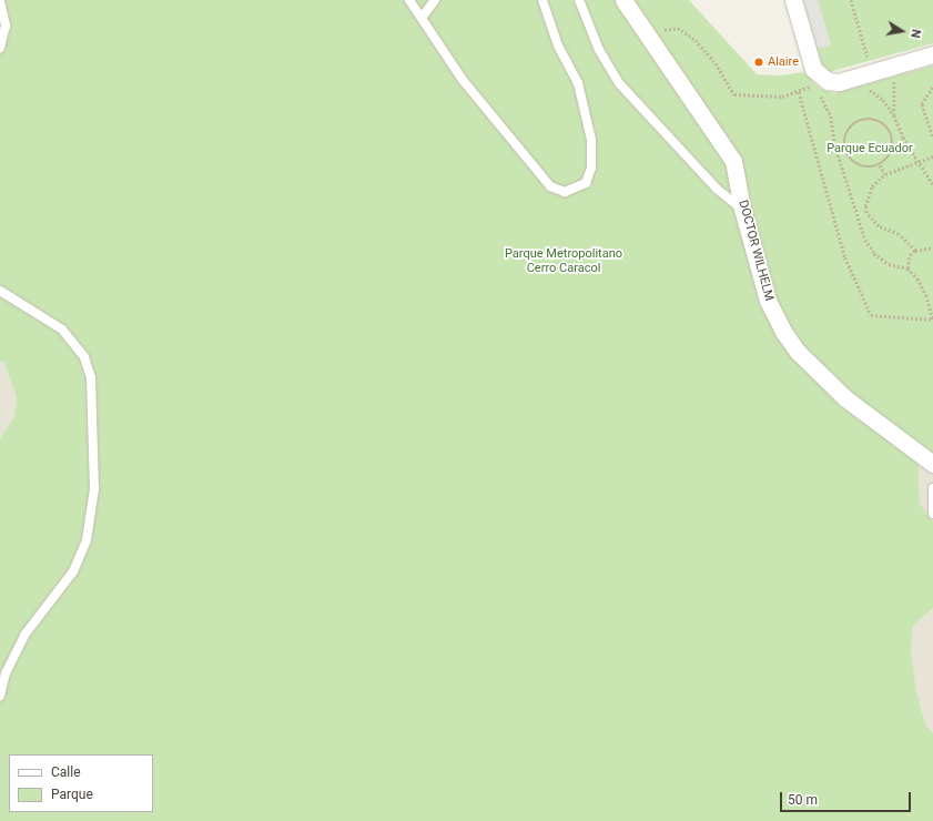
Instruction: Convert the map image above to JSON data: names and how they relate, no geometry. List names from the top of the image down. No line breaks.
{"streets":{"street":["DOCTOR WILHELM"]},"parks":["Parque Ecuador","Parque Metropolitano Cerro Caracol"],"places":["Alaire"],"legend":["Calle","Parque"],"scale_bar":"50 m","north":"right"}
